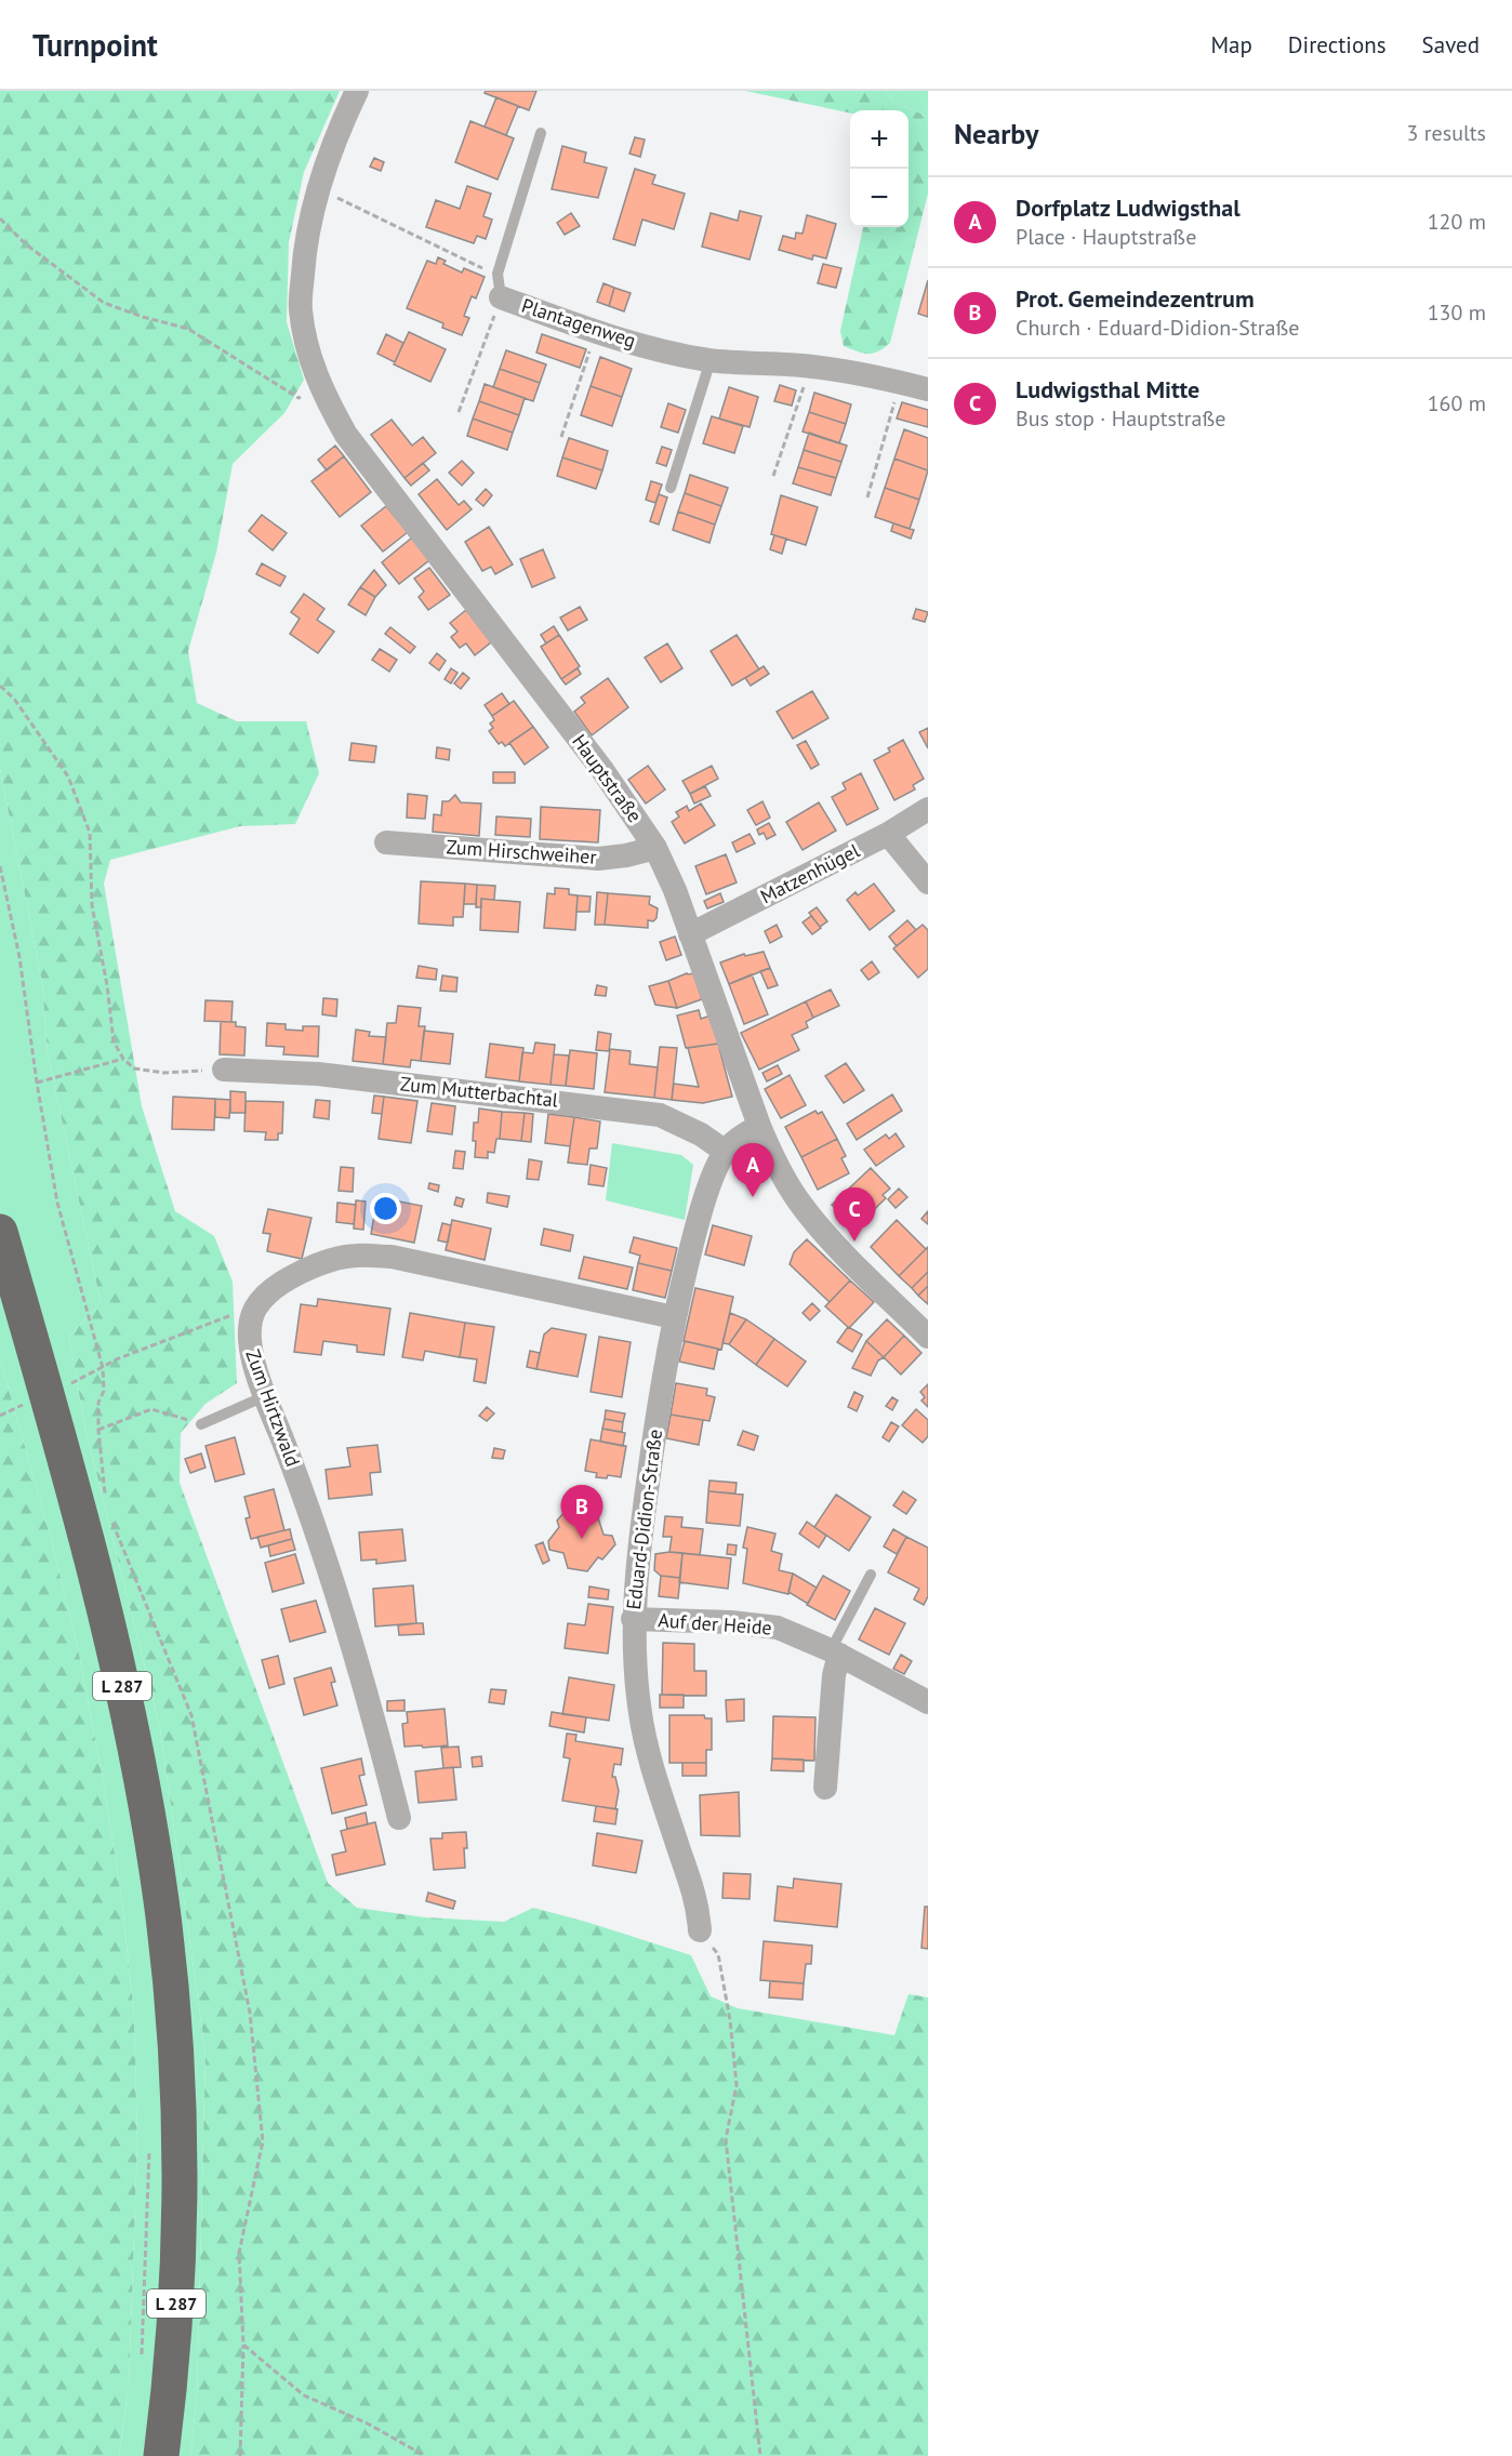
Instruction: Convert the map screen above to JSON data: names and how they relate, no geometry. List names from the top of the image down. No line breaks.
{"streets":{"highway":["L 287"],"street":["Plantagenweg","Hauptstraße","Zum Hirschweiher","Matzenhügel","Zum Mutterbachtal","Zum Hirtzwald","Eduard-Didion-Straße","Auf der Heide"]},"crossings":[["Hauptstraße","Zum Hirschweiher"],["Hauptstraße","Matzenhügel"],["Hauptstraße","Eduard-Didion-Straße"],["Zum Mutterbachtal","Eduard-Didion-Straße"],["Eduard-Didion-Straße","Auf der Heide"]],"page":{"header":"Turnpoint","nav":["Map","Directions","Saved"],"heading":["Nearby","3 results"],"map_buttons":["+","−"],"list":[{"mark":"A","name":"Dorfplatz Ludwigsthal","note":"Place · Hauptstraße","value":"120 m"},{"mark":"B","name":"Prot. Gemeindezentrum","note":"Church · Eduard-Didion-Straße","value":"130 m"},{"mark":"C","name":"Ludwigsthal Mitte","note":"Bus stop · Hauptstraße","value":"160 m"}],"pins":["A","C","B"]}}
